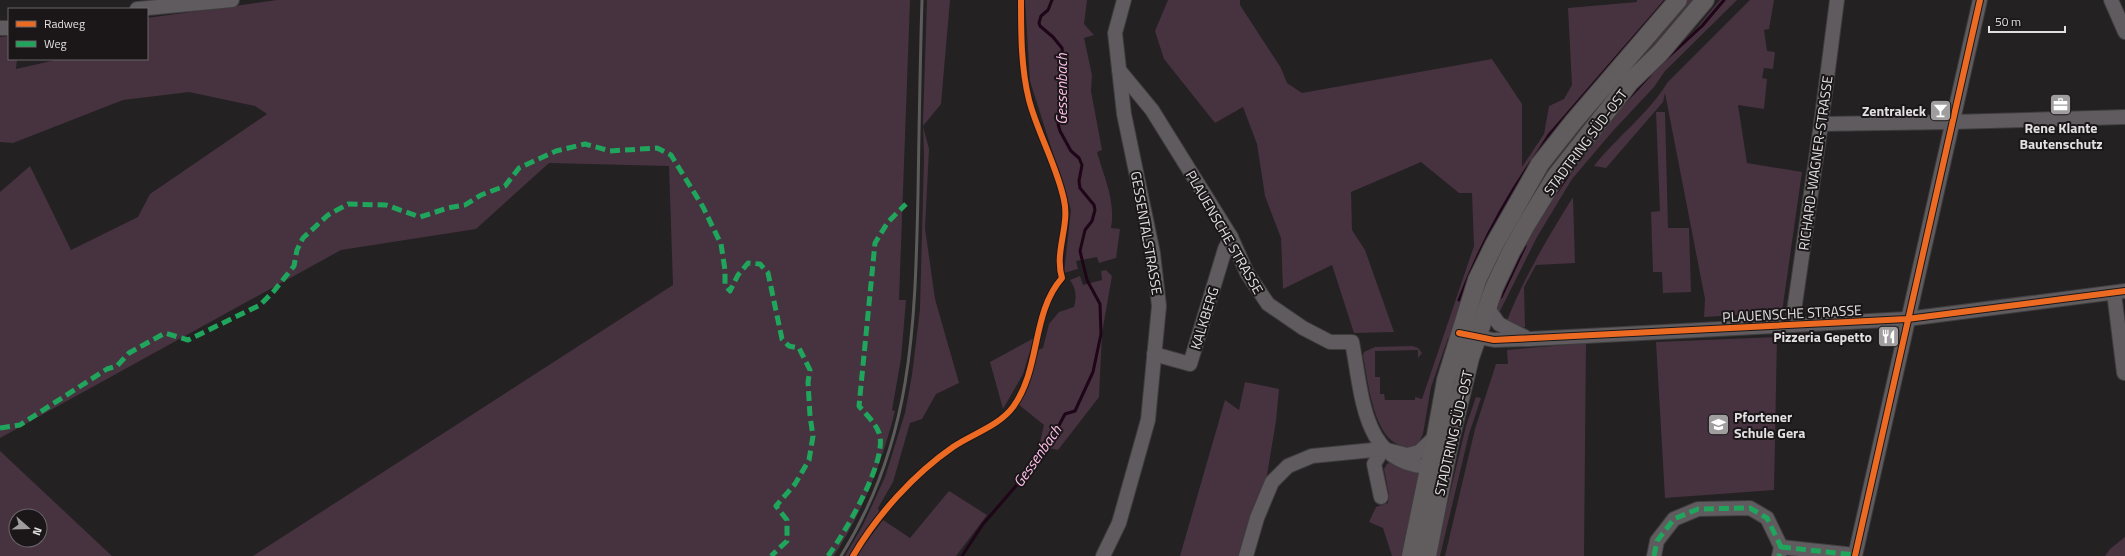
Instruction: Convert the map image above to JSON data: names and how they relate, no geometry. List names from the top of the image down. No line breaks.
{"streets":{"main road":["STADTRING SÜD-OST"],"street":["RICHARD-WAGNER-STRASSE","PLAUENSCHE STRASSE","GESSENTALSTRASSE","KALKBERG"]},"crossings":[["STADTRING SÜD-OST","PLAUENSCHE STRASSE"],["RICHARD-WAGNER-STRASSE","PLAUENSCHE STRASSE"],["PLAUENSCHE STRASSE","GESSENTALSTRASSE"],["PLAUENSCHE STRASSE","KALKBERG"],["GESSENTALSTRASSE","KALKBERG"]],"water":["Gessenbach"],"places":{"office":["Rene Klante Bautenschutz"],"bar":["Zentraleck"],"restaurant":["Pizzeria Gepetto"],"school or university":["Pfortener Schule Gera"]},"legend":["Radweg","Weg"],"scale_bar":"50 m","north":"right"}
